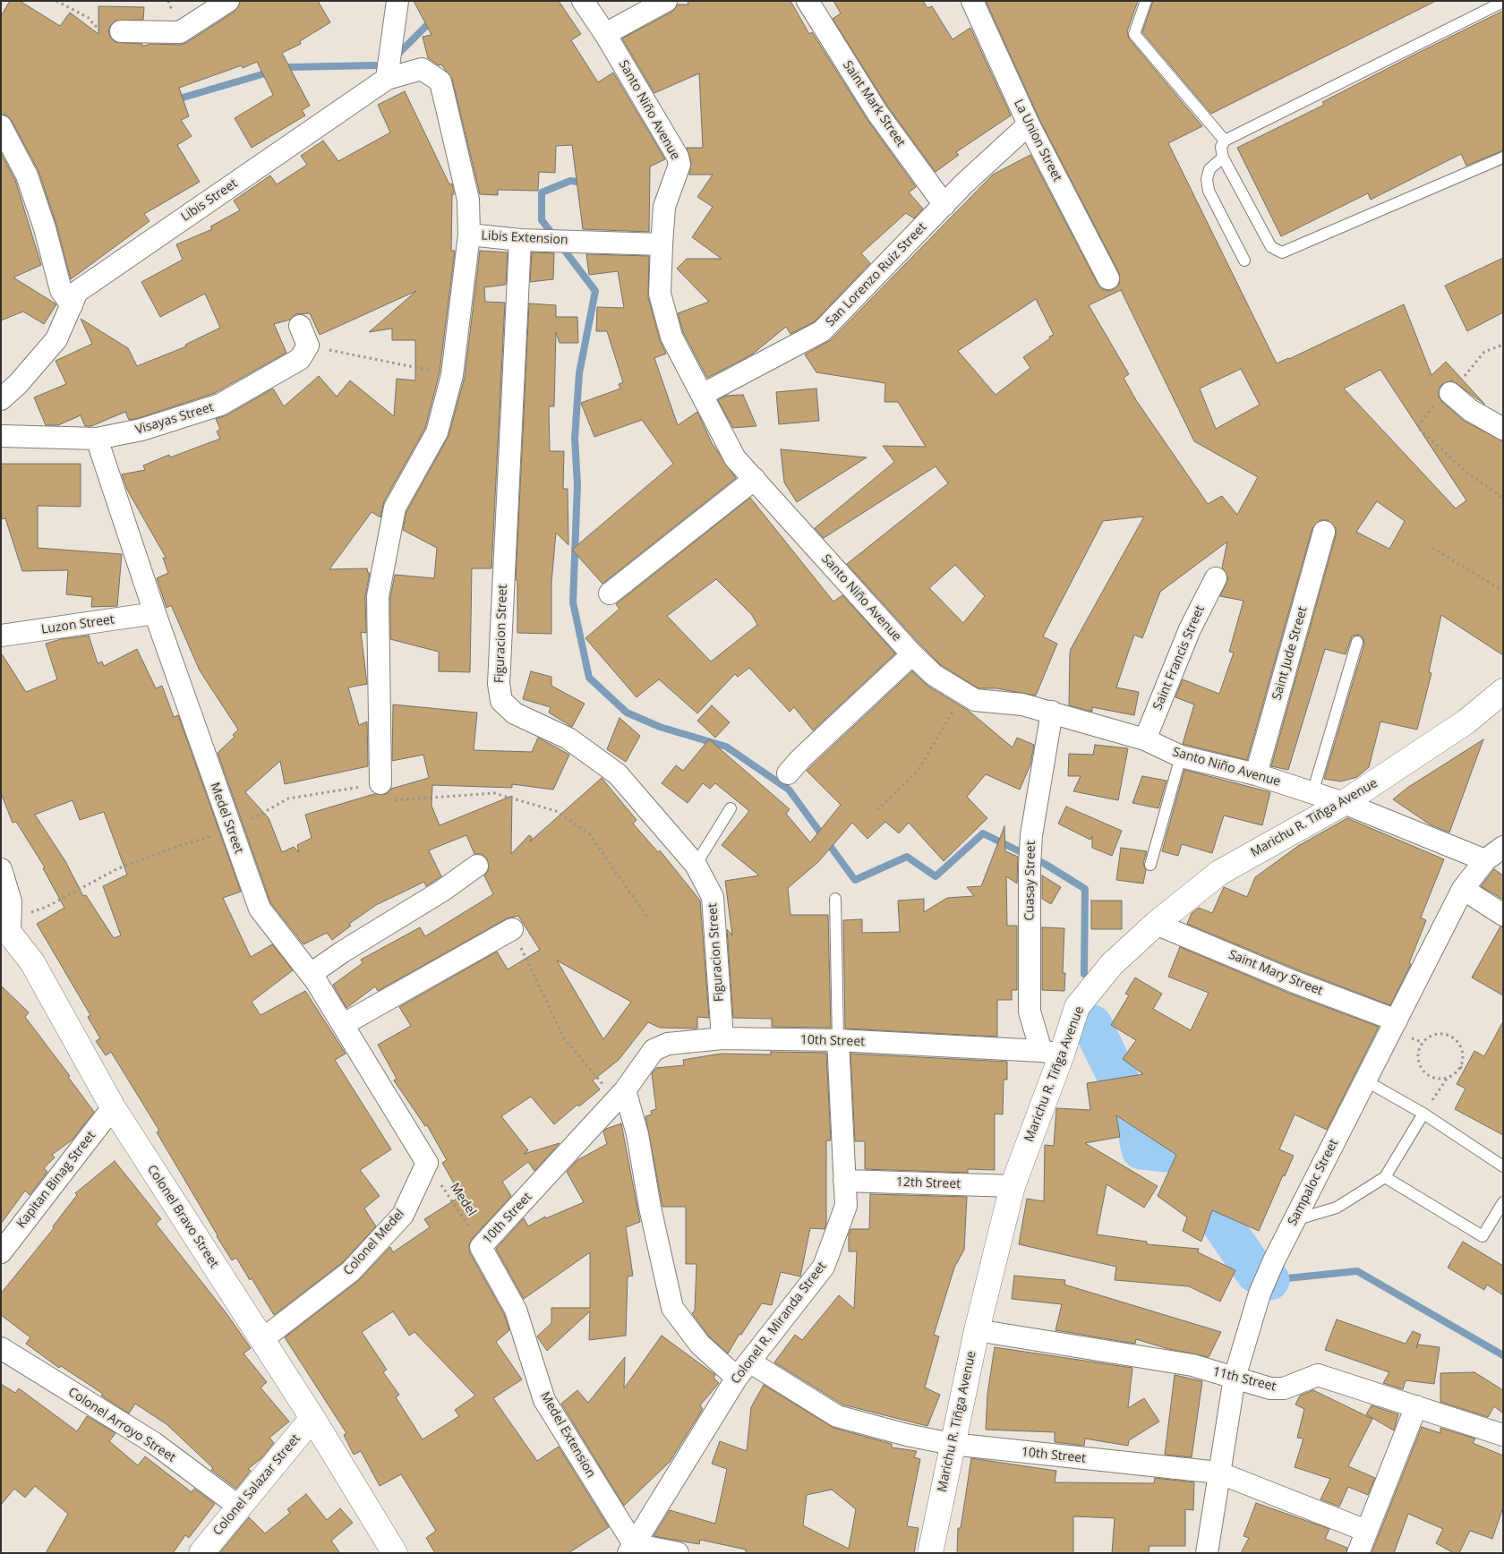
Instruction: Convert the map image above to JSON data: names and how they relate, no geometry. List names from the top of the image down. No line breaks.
{"streets":{"main road":["Marichu R. Tiñga Avenue","Colonel Bravo Street","Colonel Salazar Street"],"street":["Saint Mark Street","Santo Niño Avenue","La Union Street","Libis Street","Libis Extension","San Lorenzo Ruiz Street","Visayas Street","Luzon Street","Figuracion Street","Saint Jude Street","Saint Francis Street","Medel Street","Cuasay Street","Saint Mary Street","10th Street","Kapitan Binag Street","Sampaloc Street","12th Street","Colonel Medel","Colonel R. Miranda Street","11th Street","Colonel Arroyo Street","Medel Extension"],"path":["Medel"]},"crossings":[["Saint Mark Street","San Lorenzo Ruiz Street"],["Santo Niño Avenue","Libis Extension"],["Santo Niño Avenue","San Lorenzo Ruiz Street"],["Santo Niño Avenue","Saint Jude Street"],["Santo Niño Avenue","Saint Francis Street"],["Santo Niño Avenue","Marichu R. Tiñga Avenue"],["Santo Niño Avenue","Cuasay Street"],["Santo Niño Avenue","Sampaloc Street"],["La Union Street","San Lorenzo Ruiz Street"],["Libis Street","Libis Extension"],["Libis Extension","Figuracion Street"],["Visayas Street","Medel Street"],["Luzon Street","Medel Street"],["Figuracion Street","10th Street"],["Medel Street","Medel"],["Medel Street","Colonel Medel"],["Marichu R. Tiñga Avenue","Cuasay Street"],["Marichu R. Tiñga Avenue","Saint Mary Street"],["Marichu R. Tiñga Avenue","10th Street"],["Marichu R. Tiñga Avenue","12th Street"],["Marichu R. Tiñga Avenue","11th Street"],["Cuasay Street","10th Street"],["Saint Mary Street","Sampaloc Street"],["10th Street","Sampaloc Street"],["10th Street","Medel"],["10th Street","Colonel R. Miranda Street"],["10th Street","Medel Extension"],["Kapitan Binag Street","Colonel Bravo Street"],["Sampaloc Street","11th Street"],["12th Street","Colonel R. Miranda Street"],["Medel","Colonel Medel"],["Medel","Medel Extension"],["Colonel Bravo Street","Colonel Medel"],["Colonel Bravo Street","Colonel Salazar Street"],["Colonel R. Miranda Street","Medel Extension"],["Colonel Arroyo Street","Colonel Salazar Street"]]}
